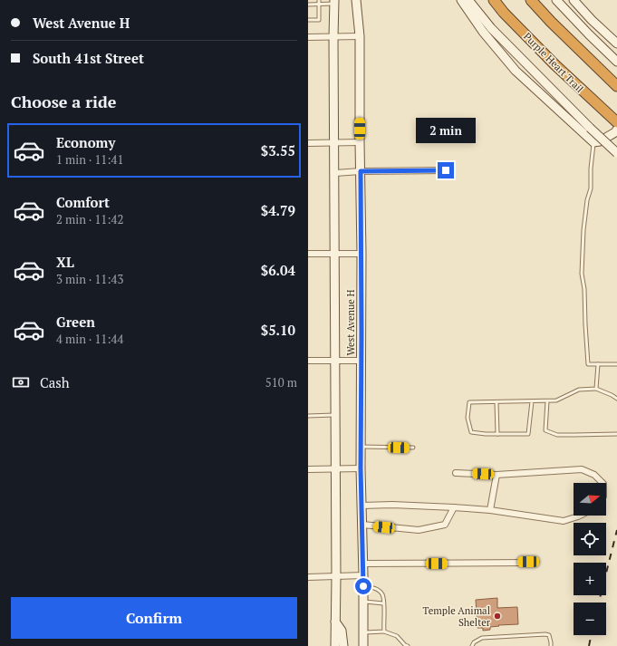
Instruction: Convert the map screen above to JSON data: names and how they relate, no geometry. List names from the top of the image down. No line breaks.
{"streets":{"highway":["Purple Heart Trail"],"main road":["West Avenue H"]},"places":["Temple Animal Shelter"],"north":"right","page":{"banner":["West Avenue H","South 41st Street"],"heading":"Choose a ride","bubble":"2 min","list":[{"name":"Economy","note":"1 min · 11:41","value":"$3.55"},{"name":"Comfort","note":"2 min · 11:42","value":"$4.79"},{"name":"XL","note":"3 min · 11:43","value":"$6.04"},{"name":"Green","note":"4 min · 11:44","value":"$5.10"}],"pay":["Cash","510 m"],"map_buttons":["+","−"],"buttons":"Confirm"}}
